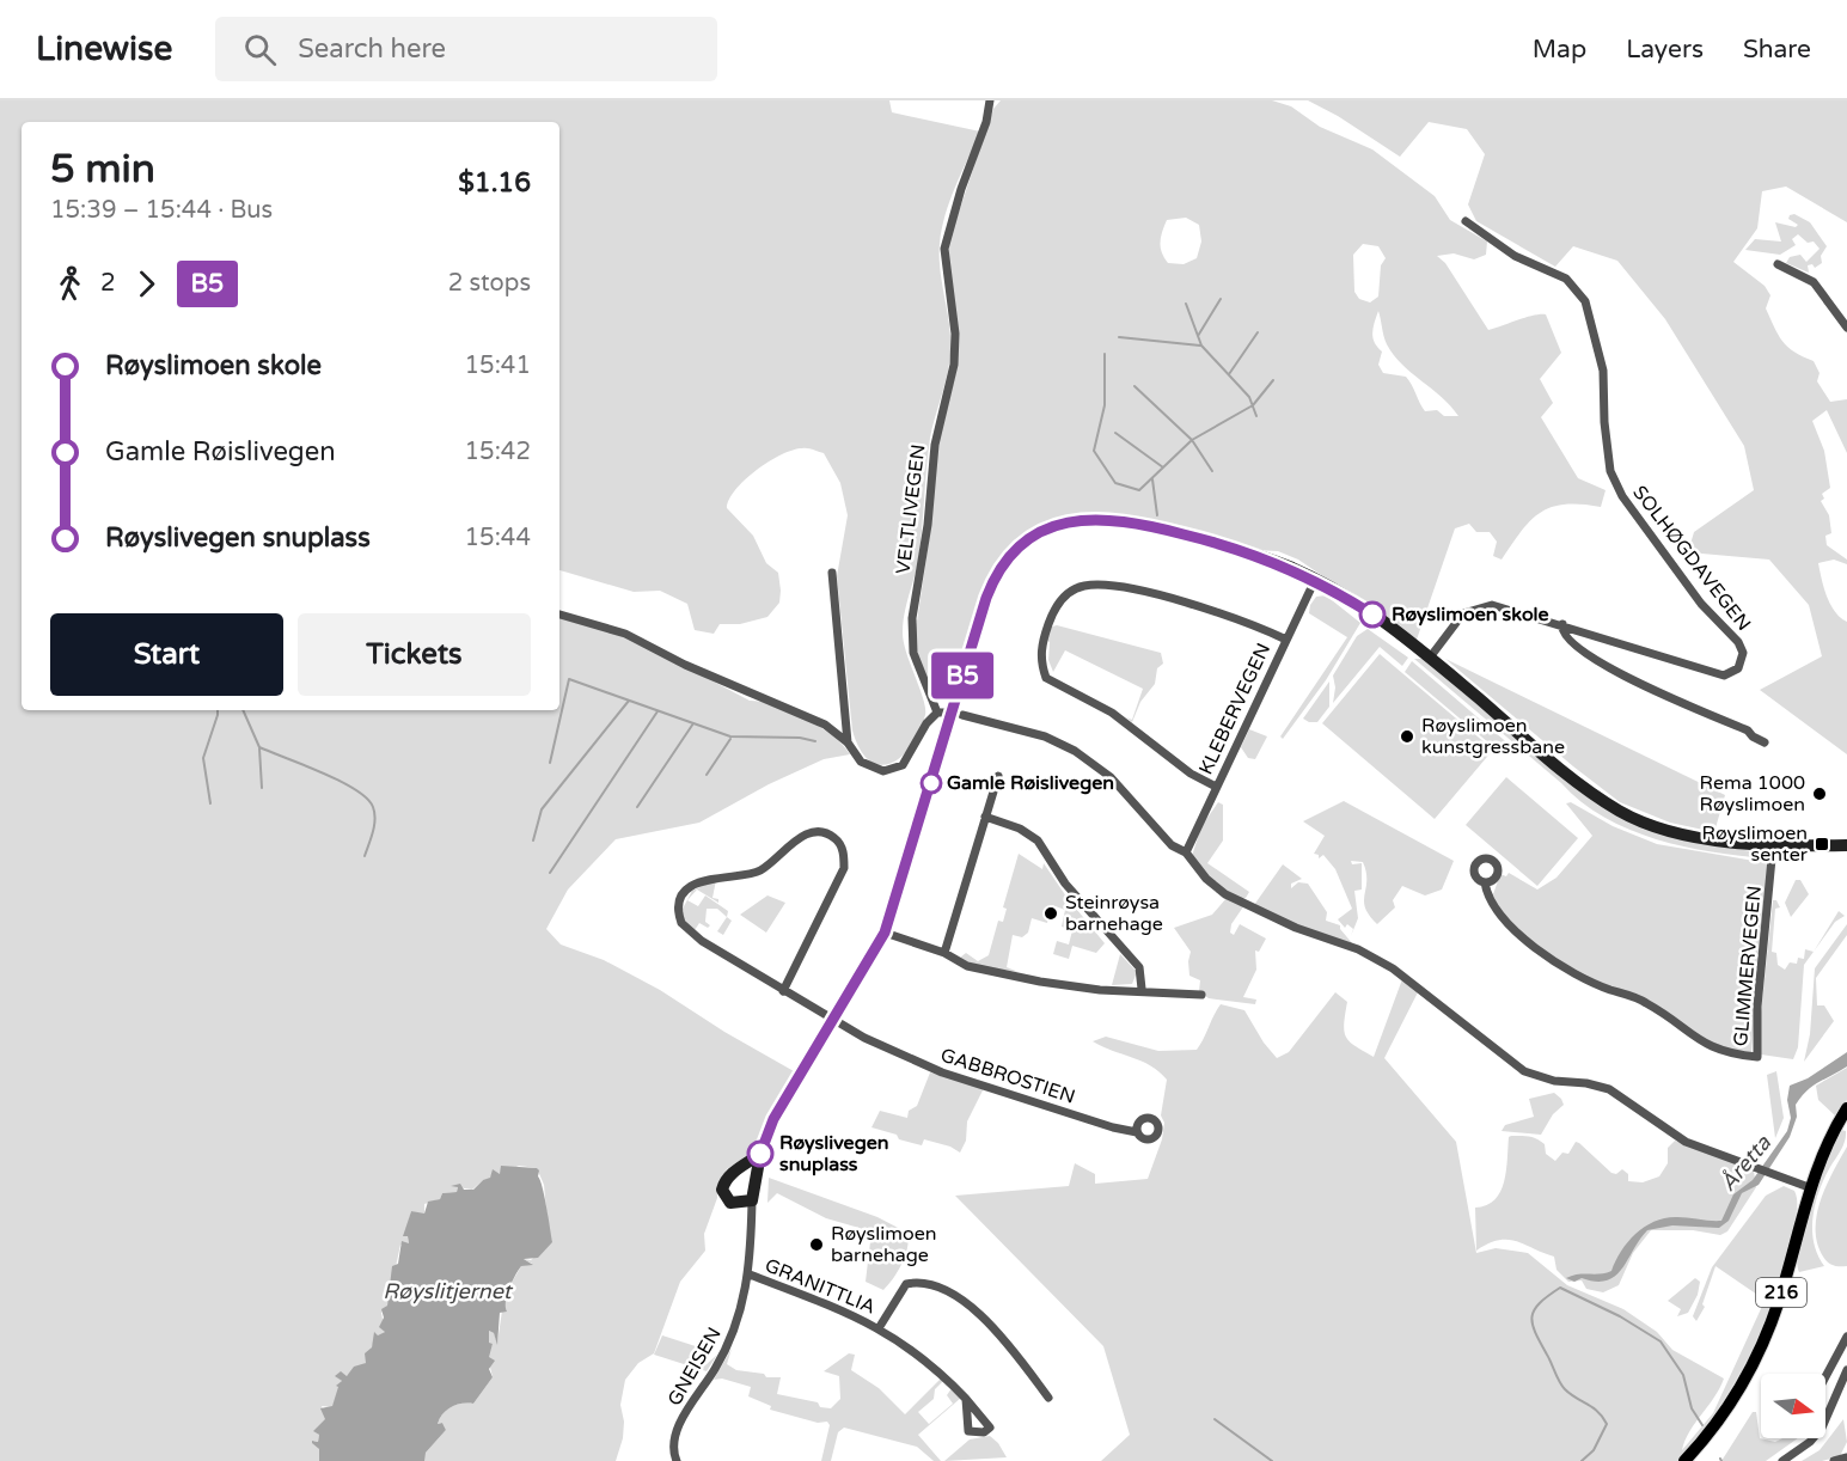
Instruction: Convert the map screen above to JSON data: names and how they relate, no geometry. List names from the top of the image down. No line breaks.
{"streets":{"main road":["216"],"street":["VELTLIVEGEN","SOLHØGDAVEGEN","KLEBERVEGEN","GLIMMERVEGEN","GABBROSTIEN","GRANITTLIA","GNEISEN"]},"crossings":[["GRANITTLIA","GNEISEN"]],"water":["Åretta","Røyslitjernet"],"places":{"other":["Røyslimoen skole","Røyslimoen kunstgressbane","Gamle Røislivegen","Rema 1000 Røyslimoen","Steinrøysa barnehage","Røyslivegen snuplass","Røyslimoen barnehage"],"transit":["Røyslimoen senter"]},"lines":["bus line B5"],"north":"right","page":{"header":"Linewise","search":"Search here","nav":["Map","Layers","Share"],"on_map":"B5","heading":["5 min","15:39 – 15:44 · Bus","$1.16"],"legs":["2","B5","2 stops"],"list":[{"name":"Røyslimoen skole","value":"15:41"},{"name":"Gamle Røislivegen","value":"15:42"},{"name":"Røyslivegen snuplass","value":"15:44"}],"buttons":["Start","Tickets"]}}
